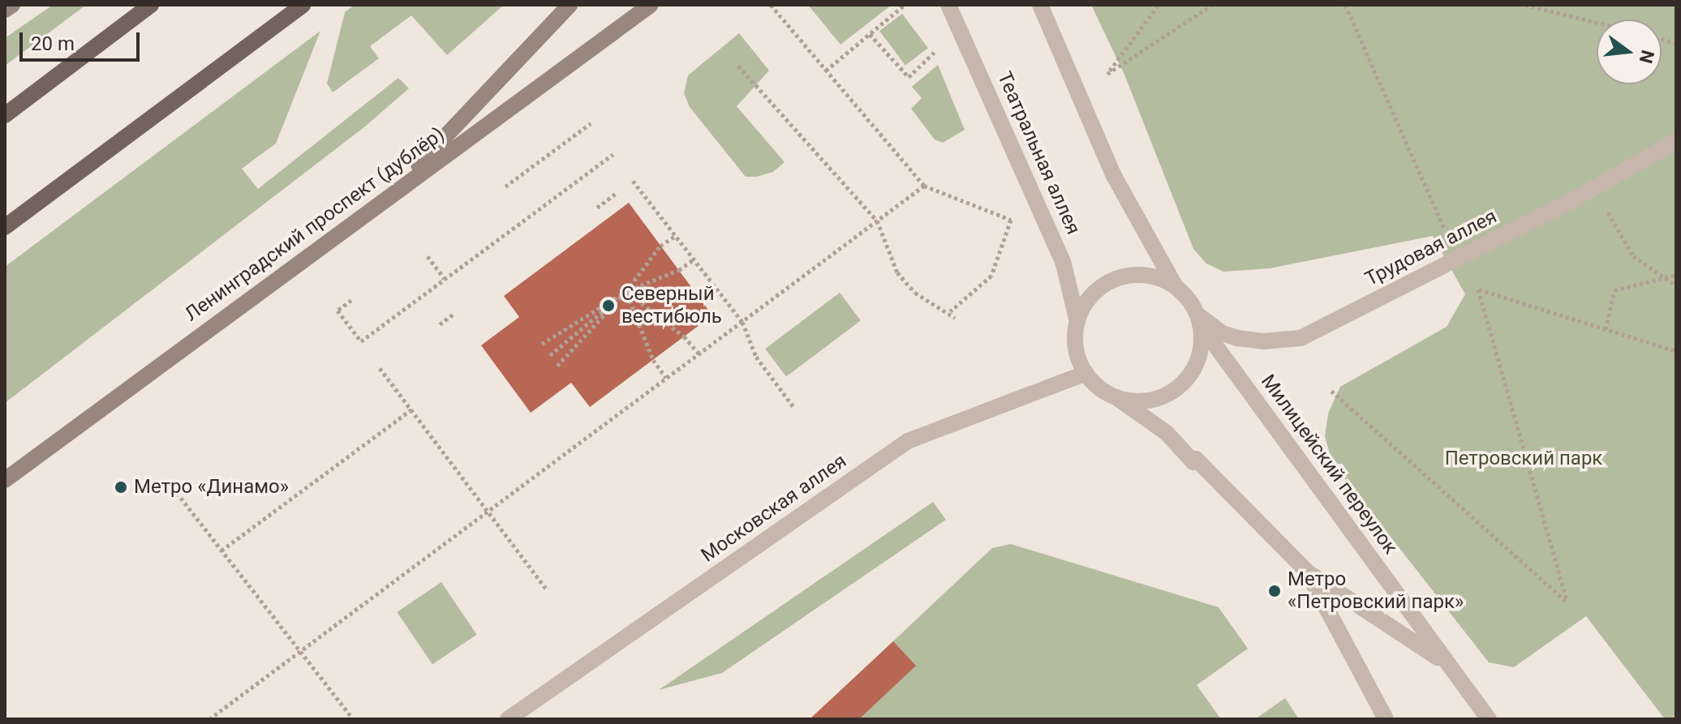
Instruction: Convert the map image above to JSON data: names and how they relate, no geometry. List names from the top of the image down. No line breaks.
{"streets":{"main road":["Ленинградский проспект (дублёр)"],"street":["Театральная аллея","Трудовая аллея","Милицейский переулок","Московская аллея"]},"crossings":[["Театральная аллея","Трудовая аллея"],["Театральная аллея","Милицейский переулок"],["Театральная аллея","Московская аллея"],["Трудовая аллея","Милицейский переулок"],["Трудовая аллея","Московская аллея"],["Милицейский переулок","Московская аллея"]],"parks":["Петровский парк"],"places":["Cеверный вестибюль","Метро «Динамо»","Метро «Петровский парк»"],"scale_bar":"20 m","north":"right"}
